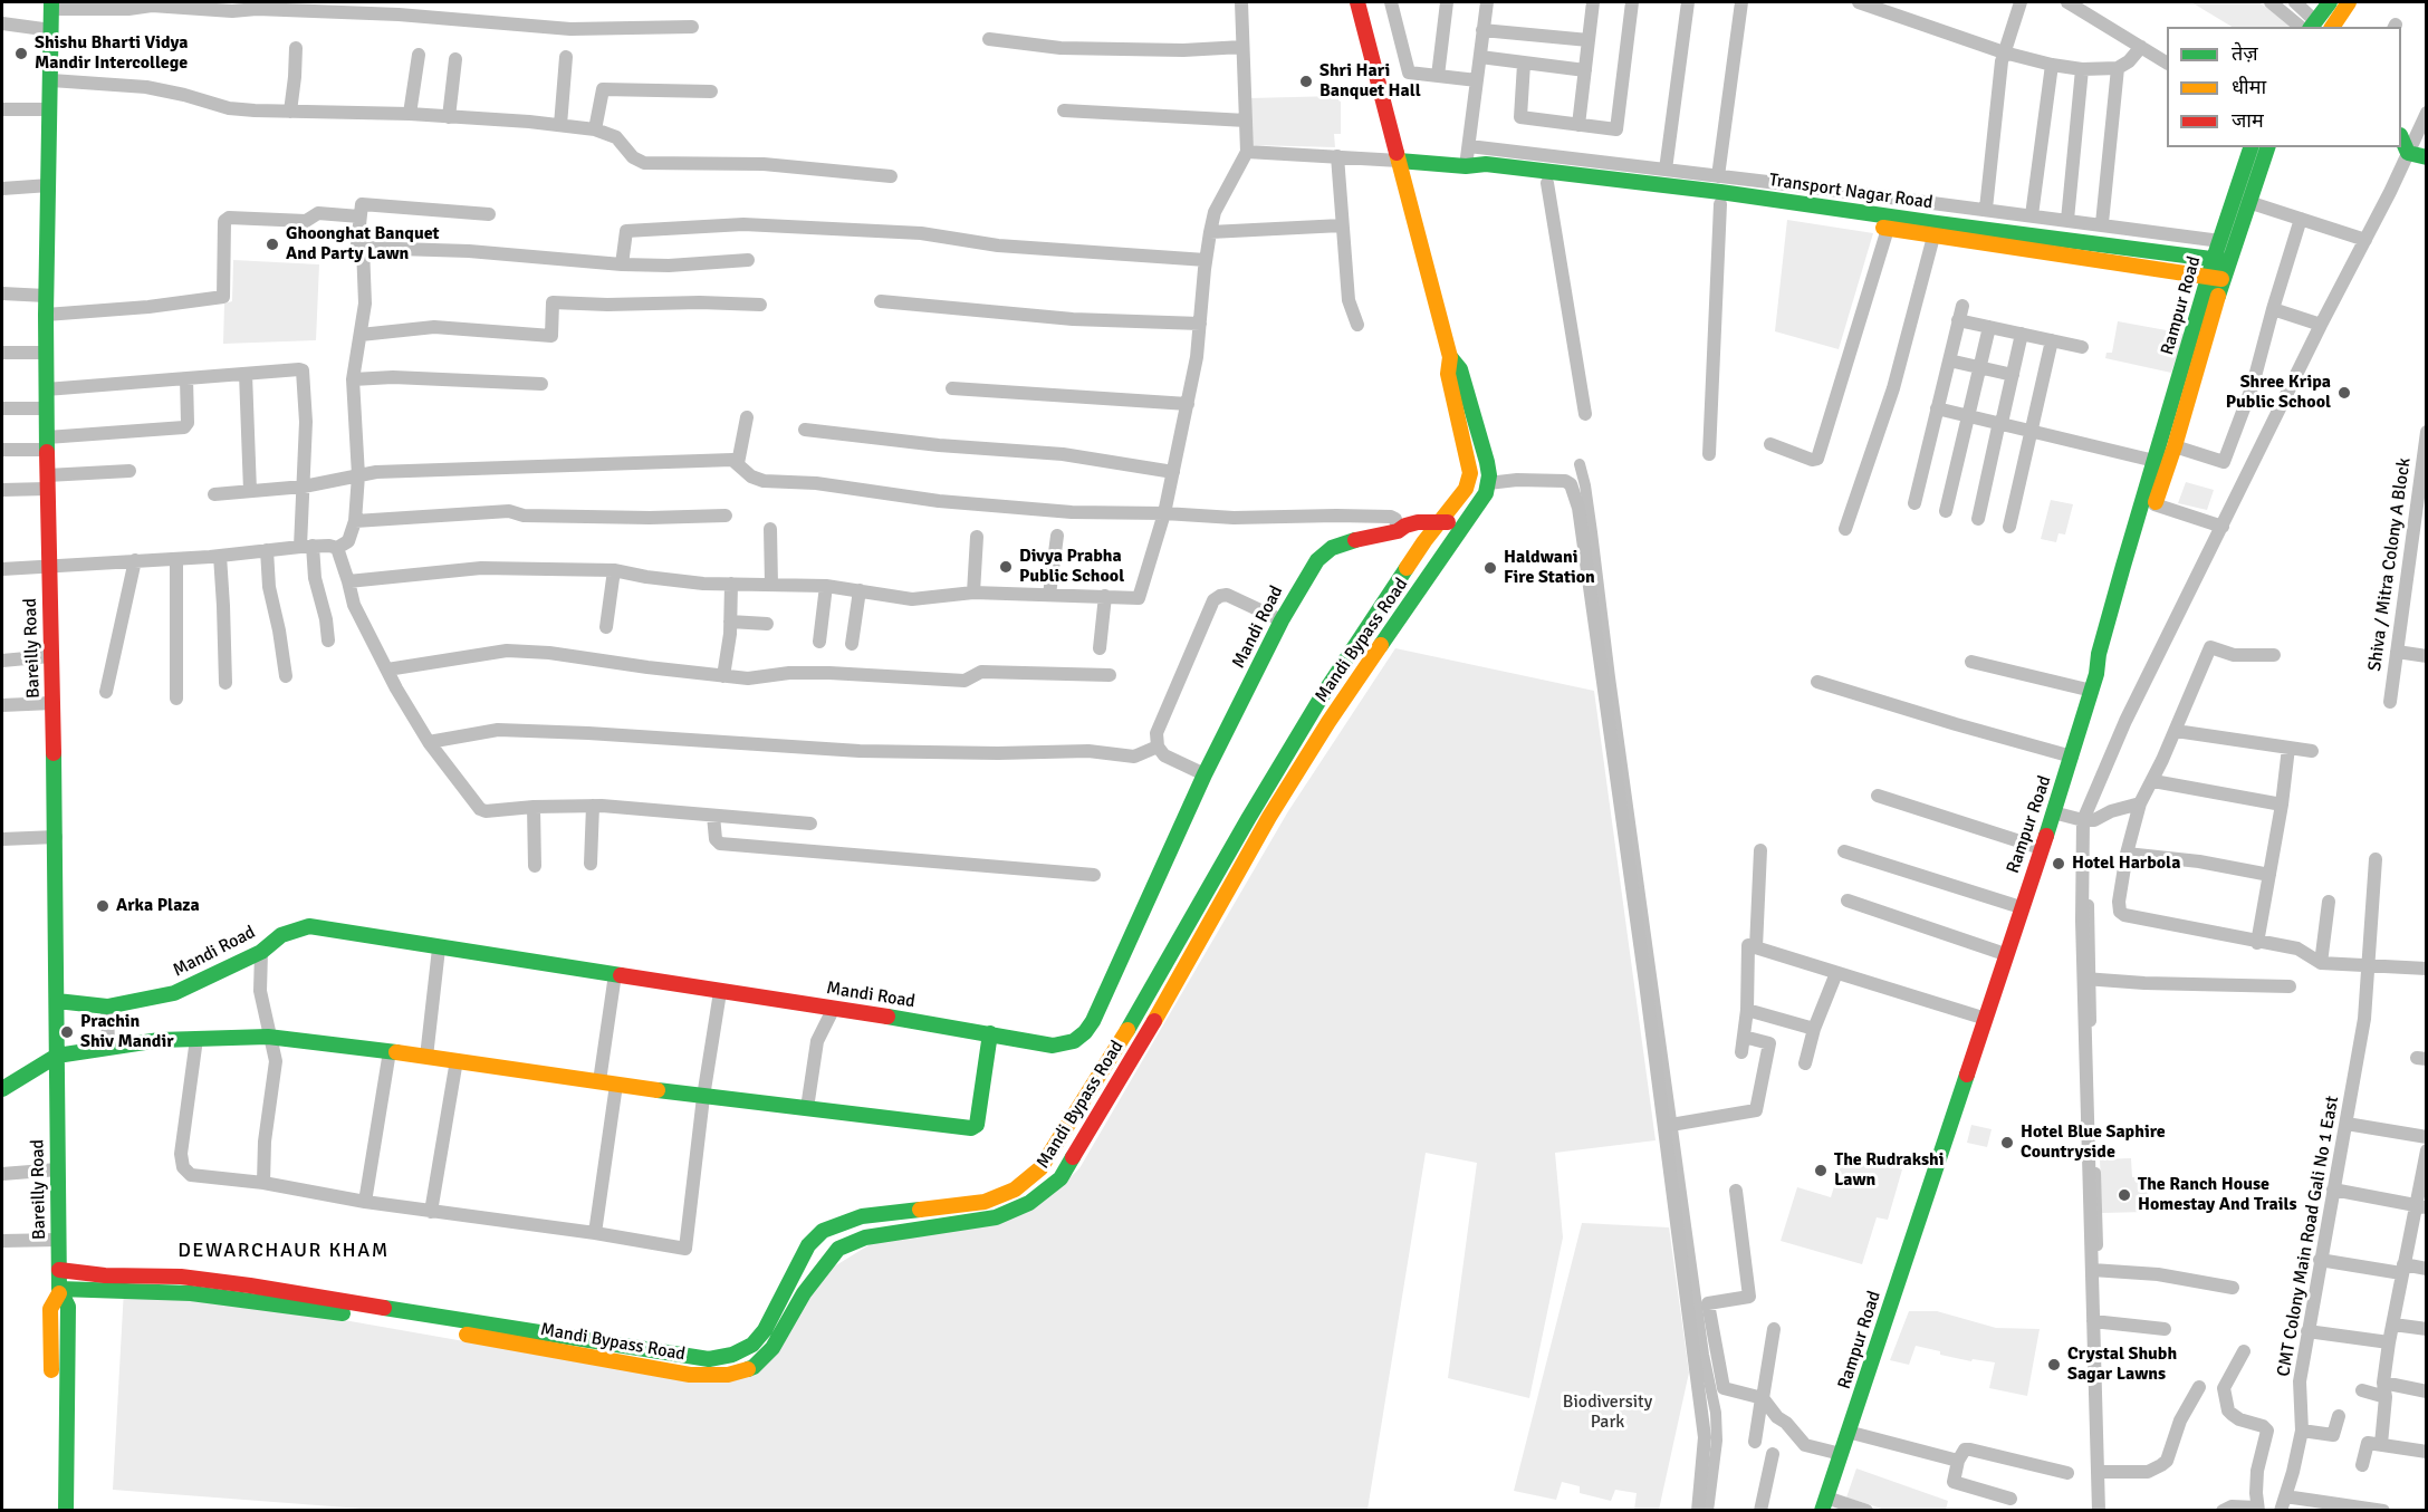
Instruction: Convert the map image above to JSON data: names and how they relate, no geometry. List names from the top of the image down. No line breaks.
{"streets":{"main road":["Transport Nagar Road","Rampur Road","Mandi Road","Mandi Bypass Road","Bareilly Road"],"street":["Shiva / Mitra Colony A Block","CMT Colony Main Road Gali No 1 East"]},"crossings":[["Transport Nagar Road","Rampur Road"],["Transport Nagar Road","Mandi Bypass Road"],["Mandi Road","Mandi Bypass Road"],["Mandi Road","Bareilly Road"],["Mandi Bypass Road","Bareilly Road"]],"districts":["DEWARCHAUR KHAM"],"parks":["Biodiversity Park"],"places":["Shishu Bharti Vidya Mandir Intercollege","Shri Hari Banquet Hall","Ghoonghat Banquet And Party Lawn","Shree Kripa Public School","Divya Prabha Public School","Haldwani Fire Station","Hotel Harbola","Arka Plaza","Prachin Shiv Mandir","Hotel Blue Saphire Countryside","The Rudrakshi Lawn","The Ranch House Homestay And Trails","Crystal Shubh Sagar Lawns"],"legend":["तेज़","धीमा","जाम"]}
